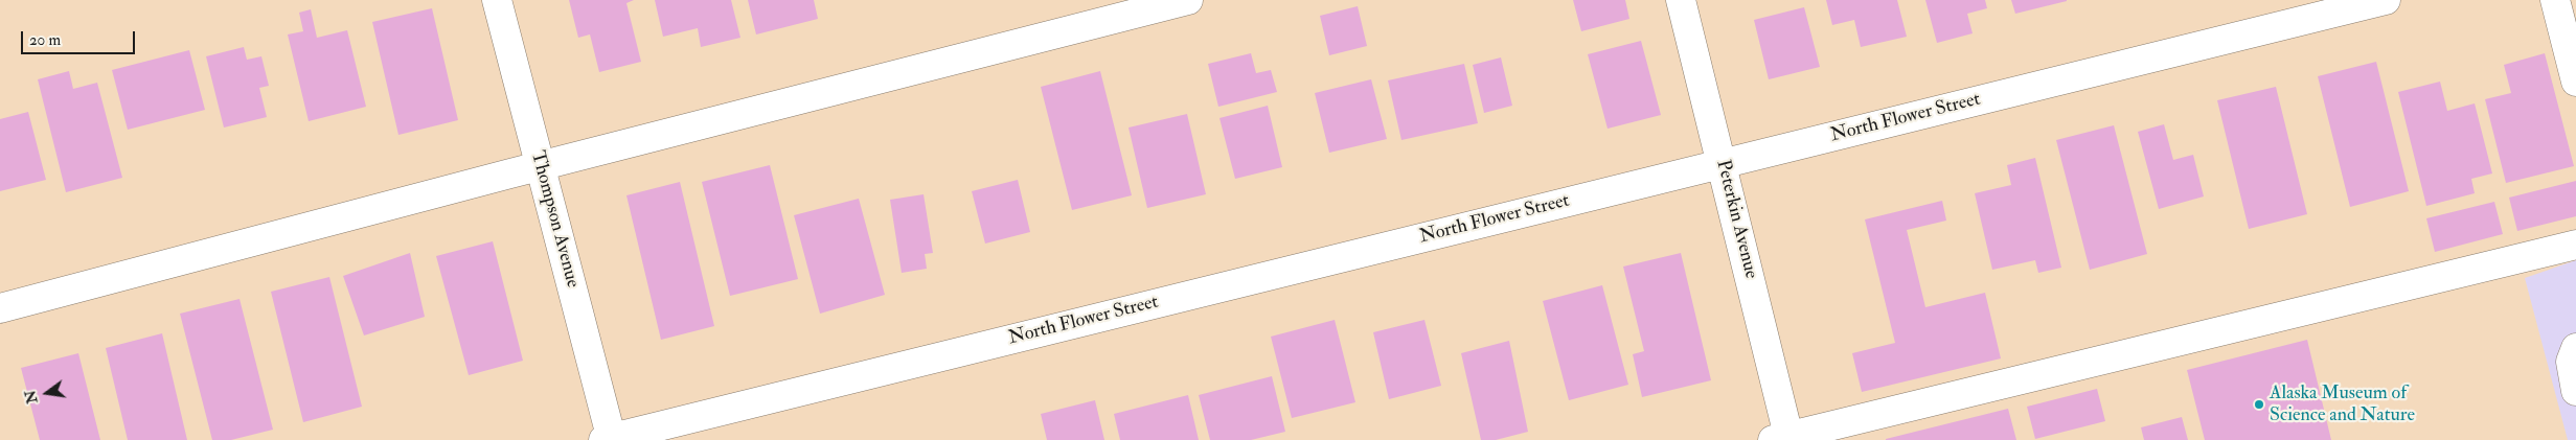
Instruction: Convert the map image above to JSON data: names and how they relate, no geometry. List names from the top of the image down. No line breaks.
{"streets":{"street":["North Flower Street","Thompson Avenue","Peterkin Avenue"]},"crossings":[["North Flower Street","Thompson Avenue"],["North Flower Street","Peterkin Avenue"]],"places":["Alaska Museum of Science and Nature"],"scale_bar":"20 m","north":"left"}
